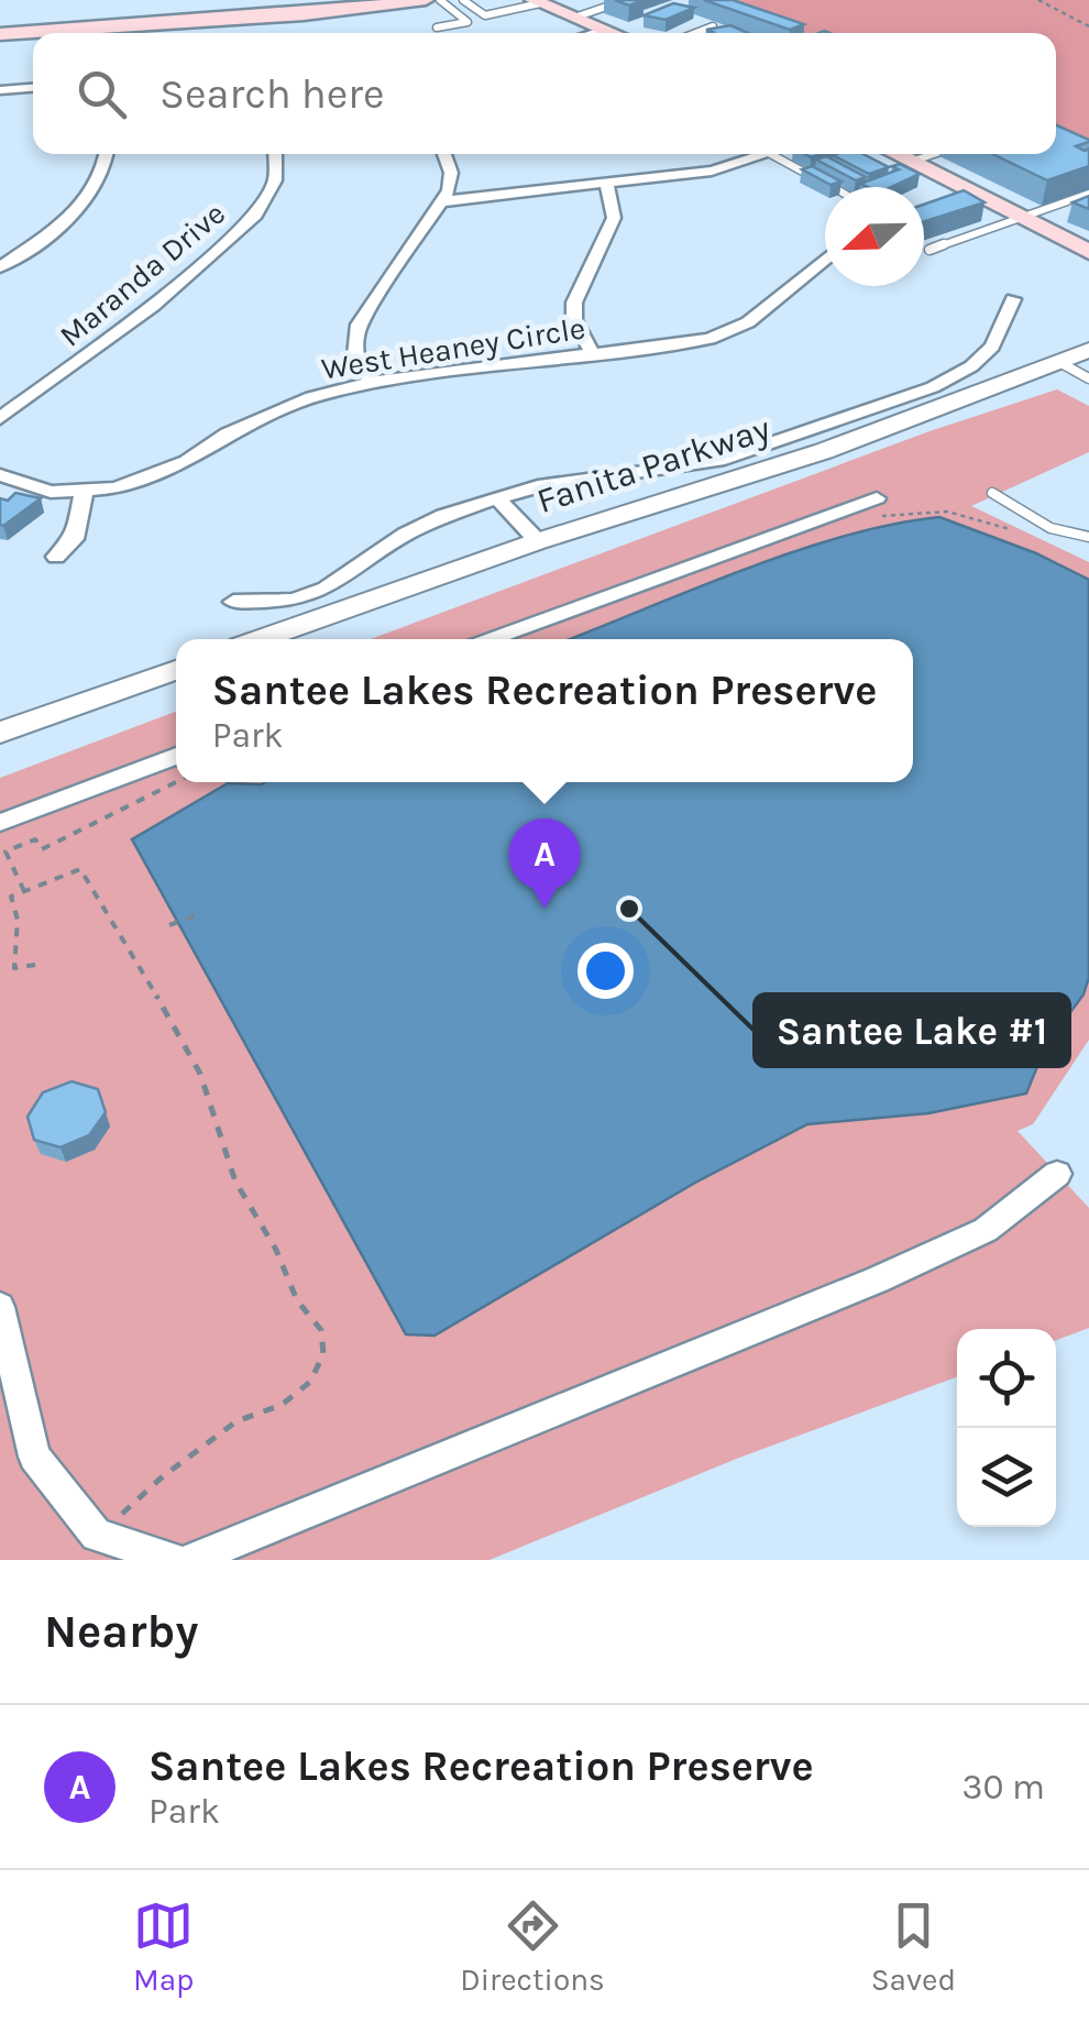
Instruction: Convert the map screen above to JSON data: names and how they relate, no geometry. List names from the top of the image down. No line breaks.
{"streets":{"street":["Maranda Drive","West Heaney Circle","Fanita Parkway"]},"places":["Santee Lake #1"],"north":"left","page":{"search":"Search here","popup":["Santee Lakes Recreation Preserve","Park"],"pins":"A","heading":"Nearby","list":[{"mark":"A","name":"Santee Lakes Recreation Preserve","note":"Park","value":"30 m"}],"nav":["Map","Directions","Saved"]}}
